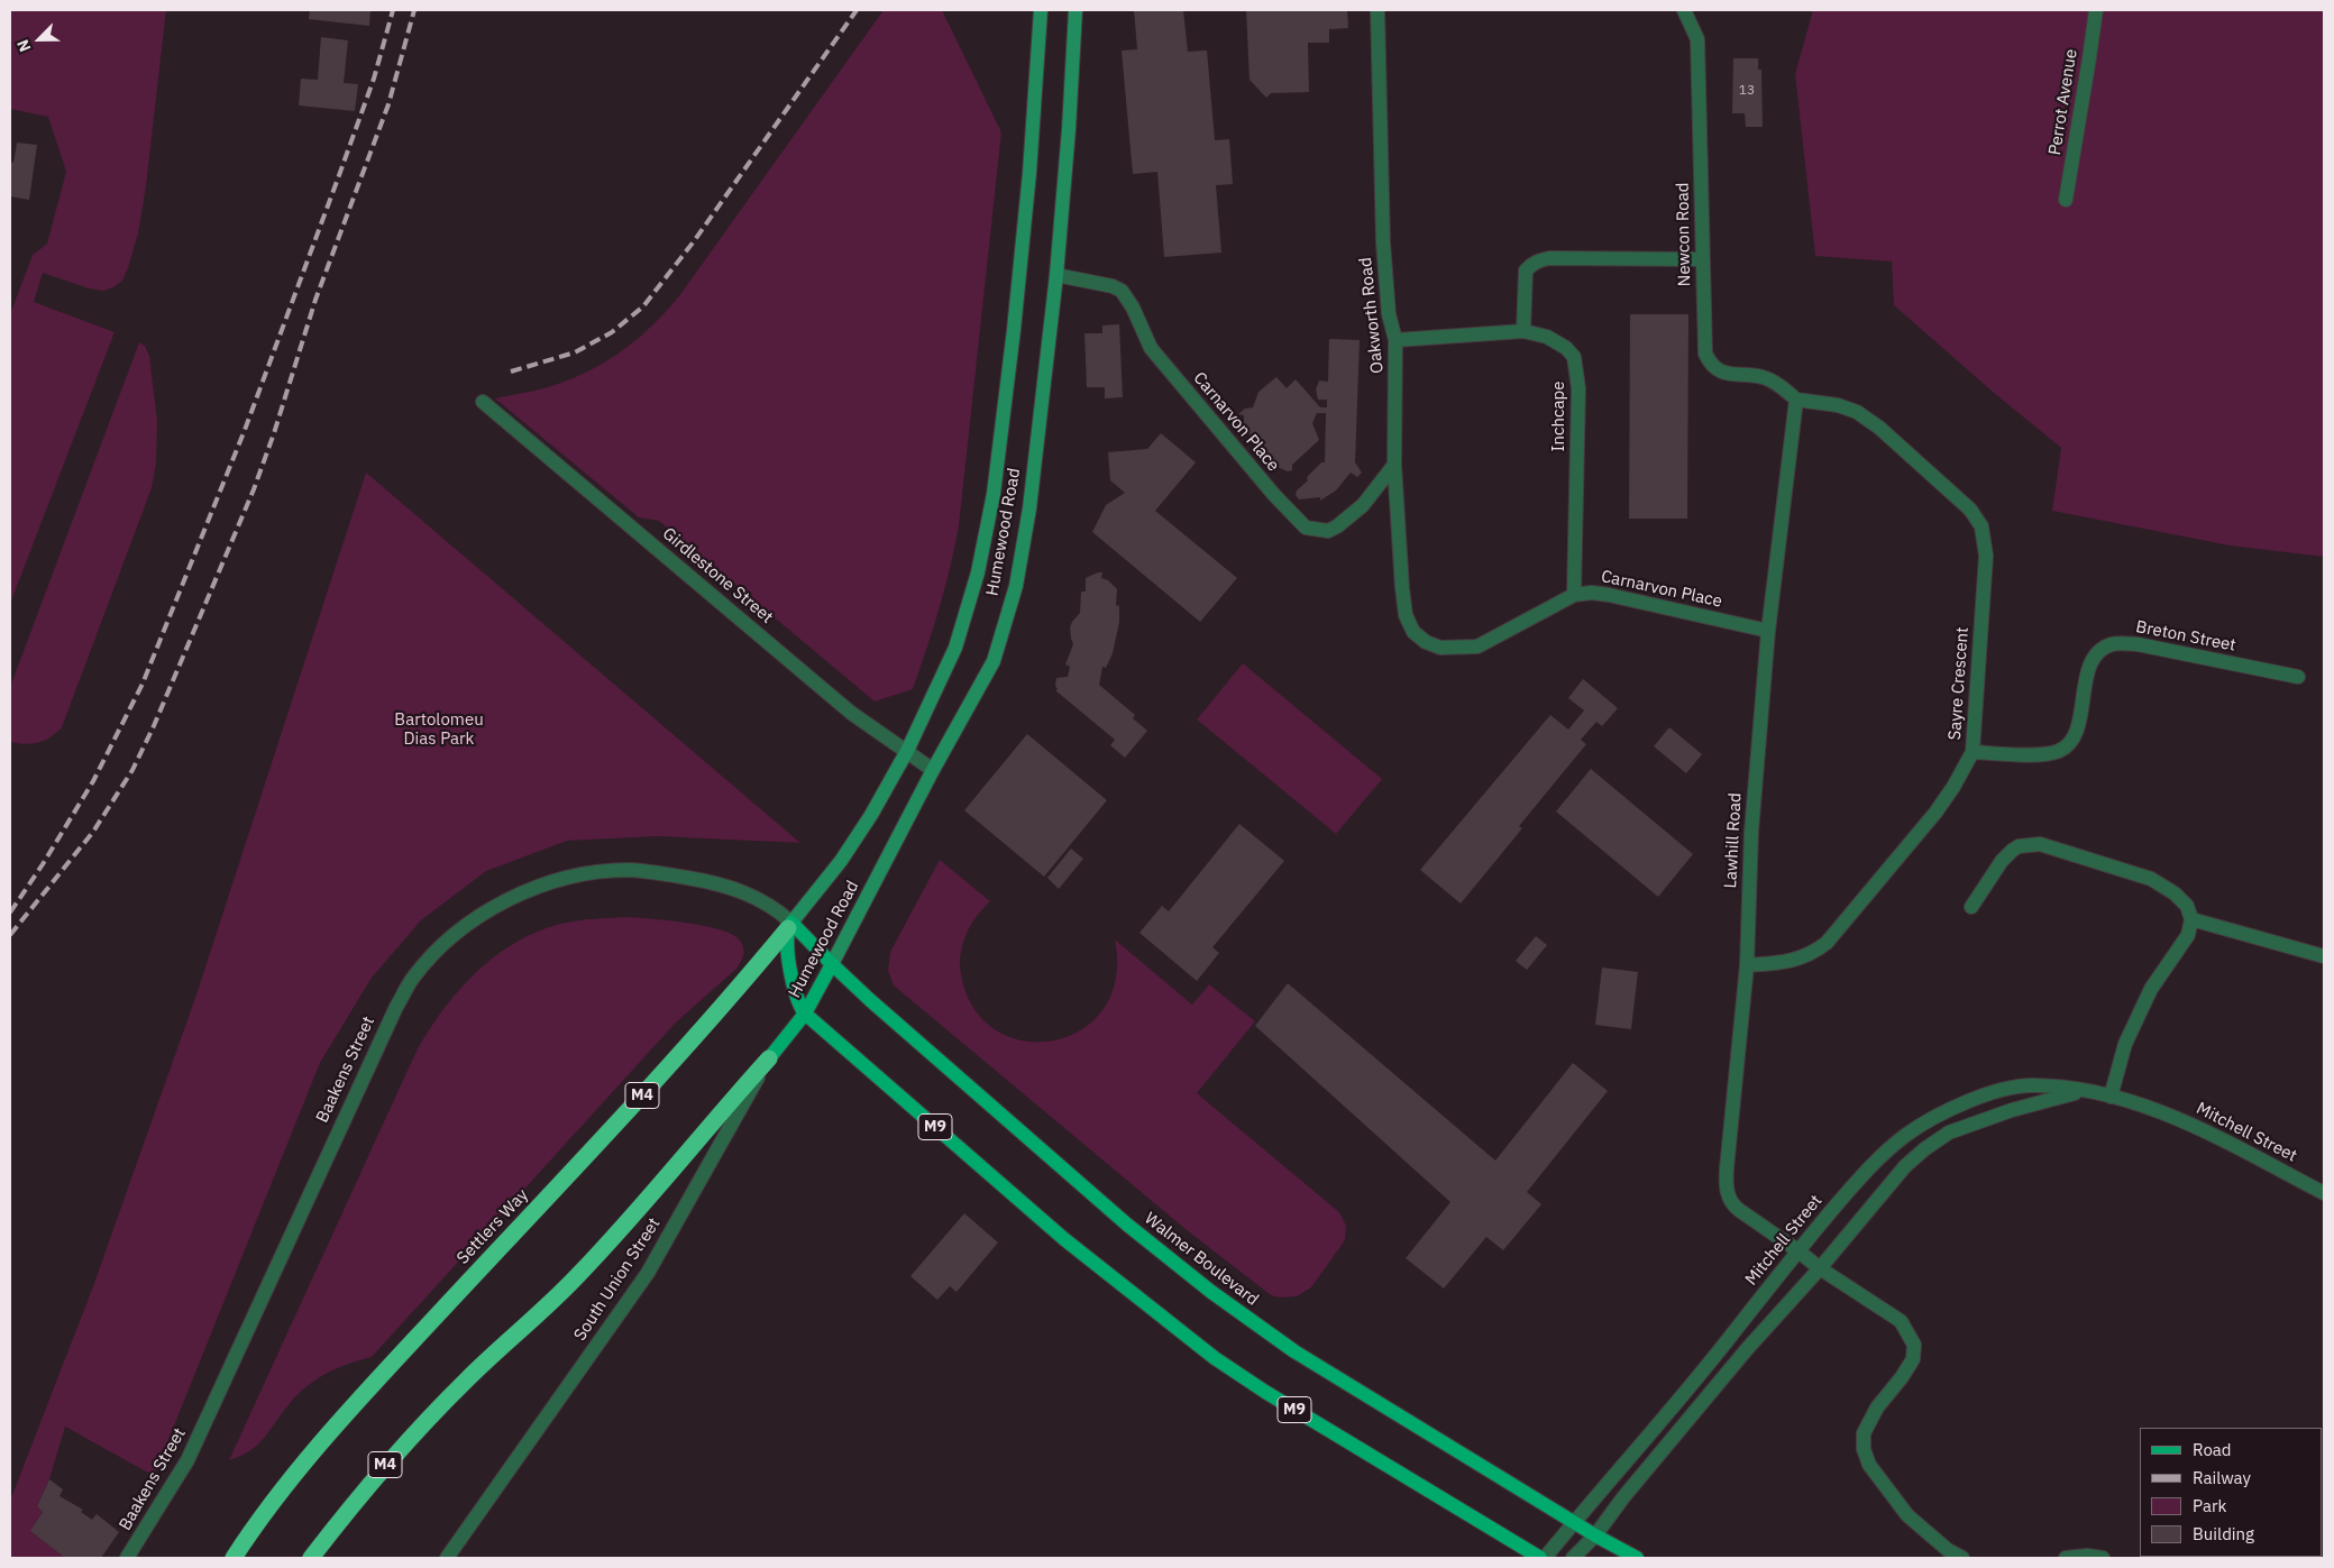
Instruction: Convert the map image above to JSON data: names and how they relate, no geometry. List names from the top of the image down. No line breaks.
{"streets":{"highway":["M4","Settlers Way"],"main road":["Humewood Road","M9","Walmer Boulevard","South Union Street"],"street":["Perrot Avenue","Newcon Road","Oakworth Road","Inchcape","Carnarvon Place","Girdlestone Street","Breton Street","Sayre Crescent","Lawhill Road","Baakens Street","Mitchell Street"]},"crossings":[["Newcon Road","Sayre Crescent"],["Newcon Road","Lawhill Road"],["Oakworth Road","Inchcape"],["Oakworth Road","Carnarvon Place"],["Inchcape","Carnarvon Place"],["Carnarvon Place","Humewood Road"],["Carnarvon Place","Lawhill Road"],["Humewood Road","Girdlestone Street"],["Humewood Road","Baakens Street"],["Humewood Road","M9"],["Humewood Road","Settlers Way"],["Humewood Road","Walmer Boulevard"],["Humewood Road","South Union Street"],["Breton Street","Sayre Crescent"],["Sayre Crescent","Lawhill Road"],["Lawhill Road","Mitchell Street"],["Baakens Street","M9"],["Baakens Street","Settlers Way"],["Baakens Street","Walmer Boulevard"],["M4","South Union Street"],["M9","Mitchell Street"],["M9","Settlers Way"],["M9","Walmer Boulevard"],["M9","South Union Street"],["Mitchell Street","Walmer Boulevard"],["Settlers Way","Walmer Boulevard"]],"parks":["Bartolomeu Dias Park"],"house_numbers":["13"],"legend":["Road","Railway","Park","Building"],"north":"bottom left"}
